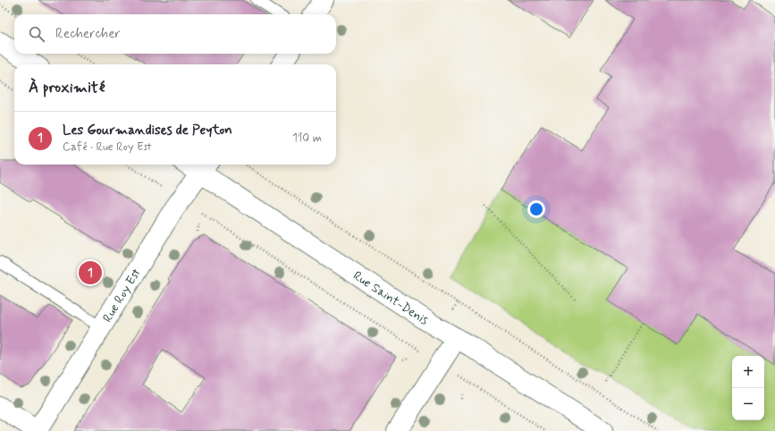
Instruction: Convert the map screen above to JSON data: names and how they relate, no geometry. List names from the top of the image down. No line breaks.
{"streets":{"main road":["Rue Roy Est","Rue Saint-Denis"]},"crossings":[["Rue Roy Est","Rue Saint-Denis"]],"page":{"search":"Rechercher","heading":"À proximité","list":[{"mark":"1","name":"Les Gourmandises de Peyton","note":"Café · Rue Roy Est","value":"110 m"}],"pins":"1","map_buttons":["+","−"]}}
